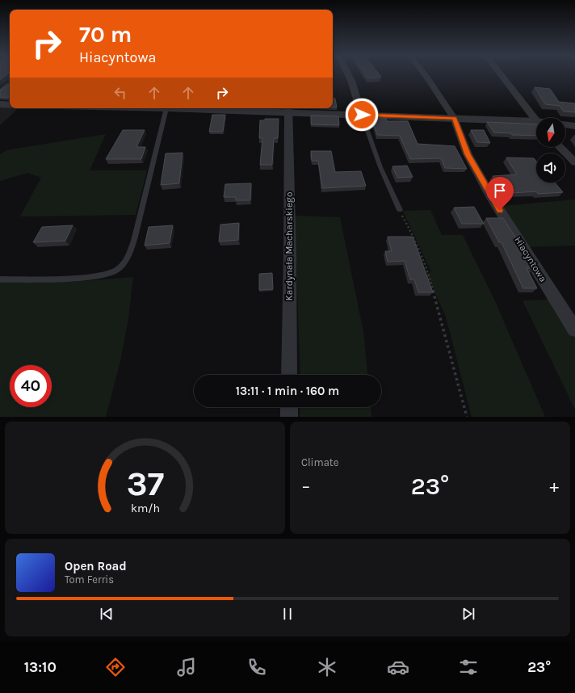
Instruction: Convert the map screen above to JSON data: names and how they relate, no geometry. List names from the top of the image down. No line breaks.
{"streets":{"street":["Kardynała Macharskiego","Hiacyntowa"]},"north":"bottom","page":{"turn":["70 m","Hiacyntowa"],"limit":"40","trip":"13:11 · 1 min · 160 m","tile":"Climate","heat":["−","23°","+"],"song":["Open Road","Tom Ferris"],"tabs":["13:10","23°"],"gauge":["37","km/h"]}}
